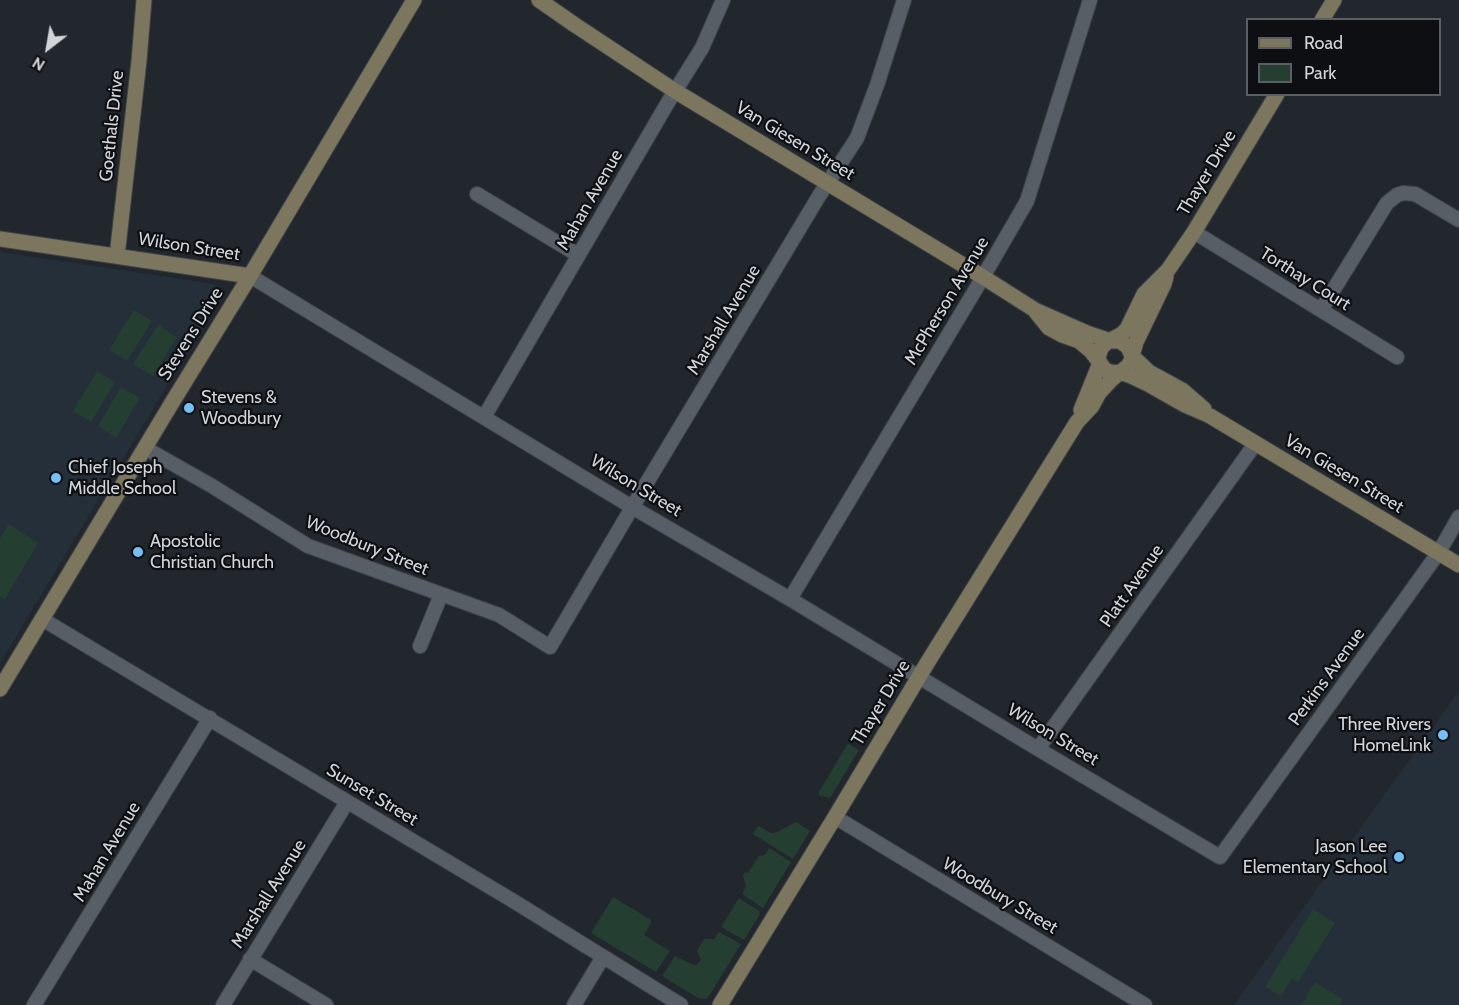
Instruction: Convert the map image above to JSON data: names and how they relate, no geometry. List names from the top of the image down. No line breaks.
{"streets":{"street":["Goethals Drive","Van Giesen Street","Thayer Drive","Mahan Avenue","Wilson Street","Torthay Court","McPherson Avenue","Marshall Avenue","Stevens Drive","Woodbury Street","Platt Avenue","Perkins Avenue","Sunset Street"]},"crossings":[["Goethals Drive","Wilson Street"],["Van Giesen Street","Thayer Drive"],["Van Giesen Street","Mahan Avenue"],["Van Giesen Street","McPherson Avenue"],["Van Giesen Street","Marshall Avenue"],["Van Giesen Street","Platt Avenue"],["Van Giesen Street","Perkins Avenue"],["Thayer Drive","Wilson Street"],["Thayer Drive","Torthay Court"],["Thayer Drive","Woodbury Street"],["Mahan Avenue","Wilson Street"],["Mahan Avenue","Sunset Street"],["Wilson Street","McPherson Avenue"],["Wilson Street","Marshall Avenue"],["Wilson Street","Stevens Drive"],["Wilson Street","Platt Avenue"],["Wilson Street","Perkins Avenue"],["Marshall Avenue","Woodbury Street"],["Marshall Avenue","Sunset Street"],["Stevens Drive","Woodbury Street"],["Stevens Drive","Sunset Street"]],"places":["Stevens & Woodbury","Chief Joseph Middle School","Apostolic Christian Church","Three Rivers HomeLink","Jason Lee Elementary School"],"legend":["Road","Park"],"north":"bottom left"}
